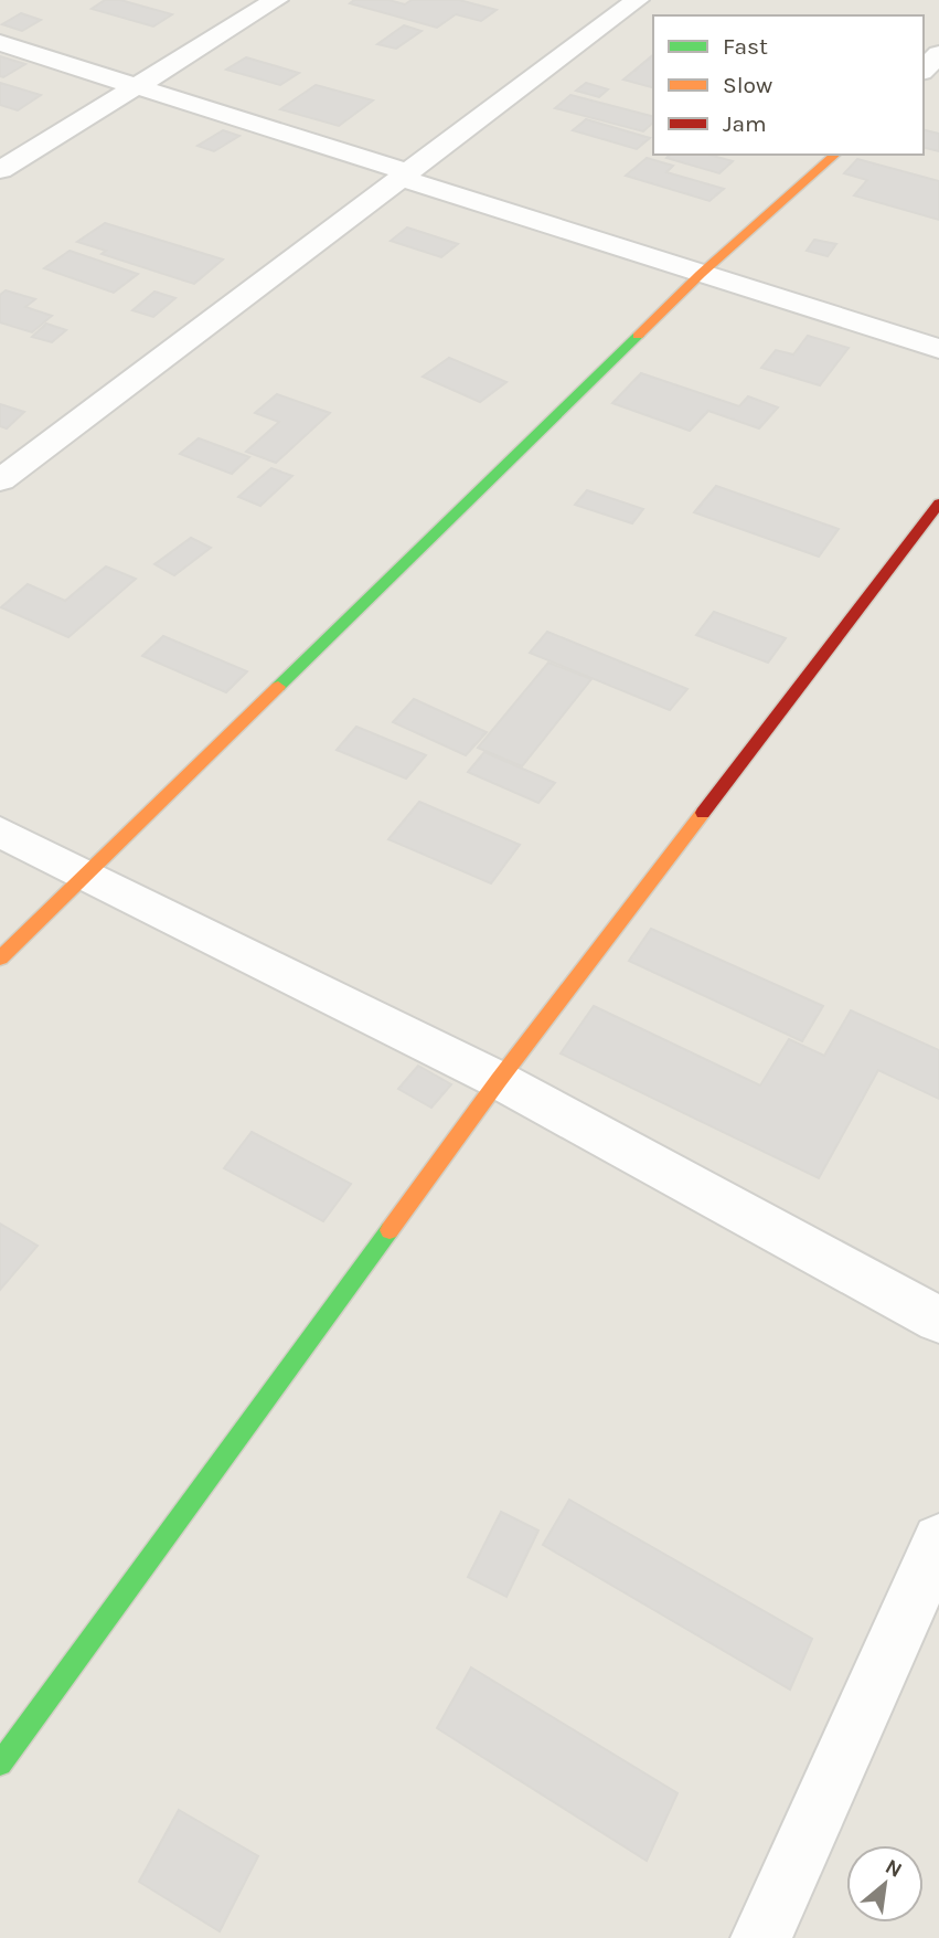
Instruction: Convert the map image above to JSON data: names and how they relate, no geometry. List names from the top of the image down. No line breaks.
{"legend":["Fast","Slow","Jam"],"north":"top right"}
